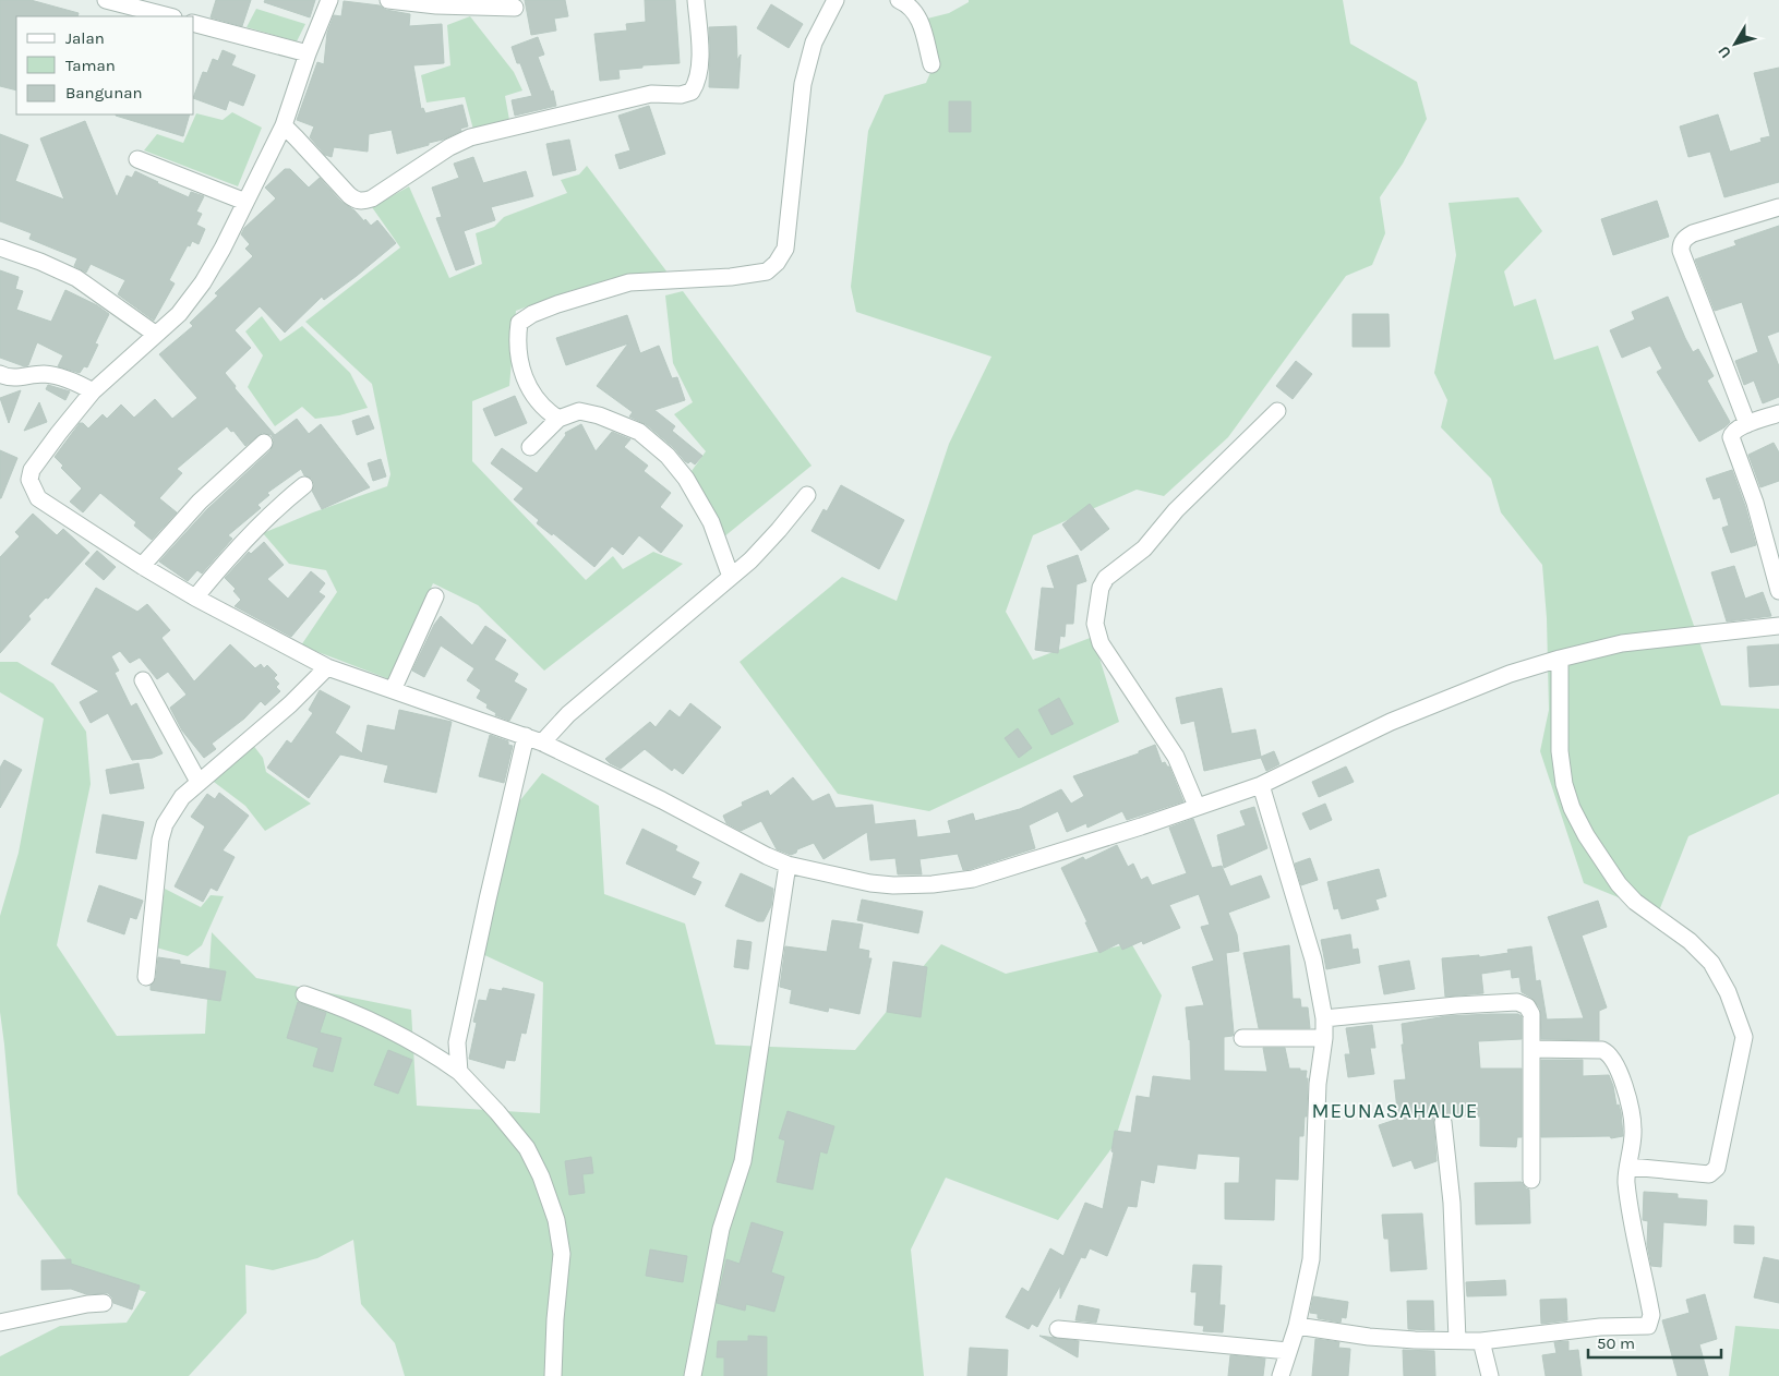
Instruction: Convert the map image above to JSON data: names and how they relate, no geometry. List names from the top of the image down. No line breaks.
{"districts":["MEUNASAHALUE"],"legend":["Jalan","Taman","Bangunan"],"scale_bar":"50 m","north":"bottom left"}
